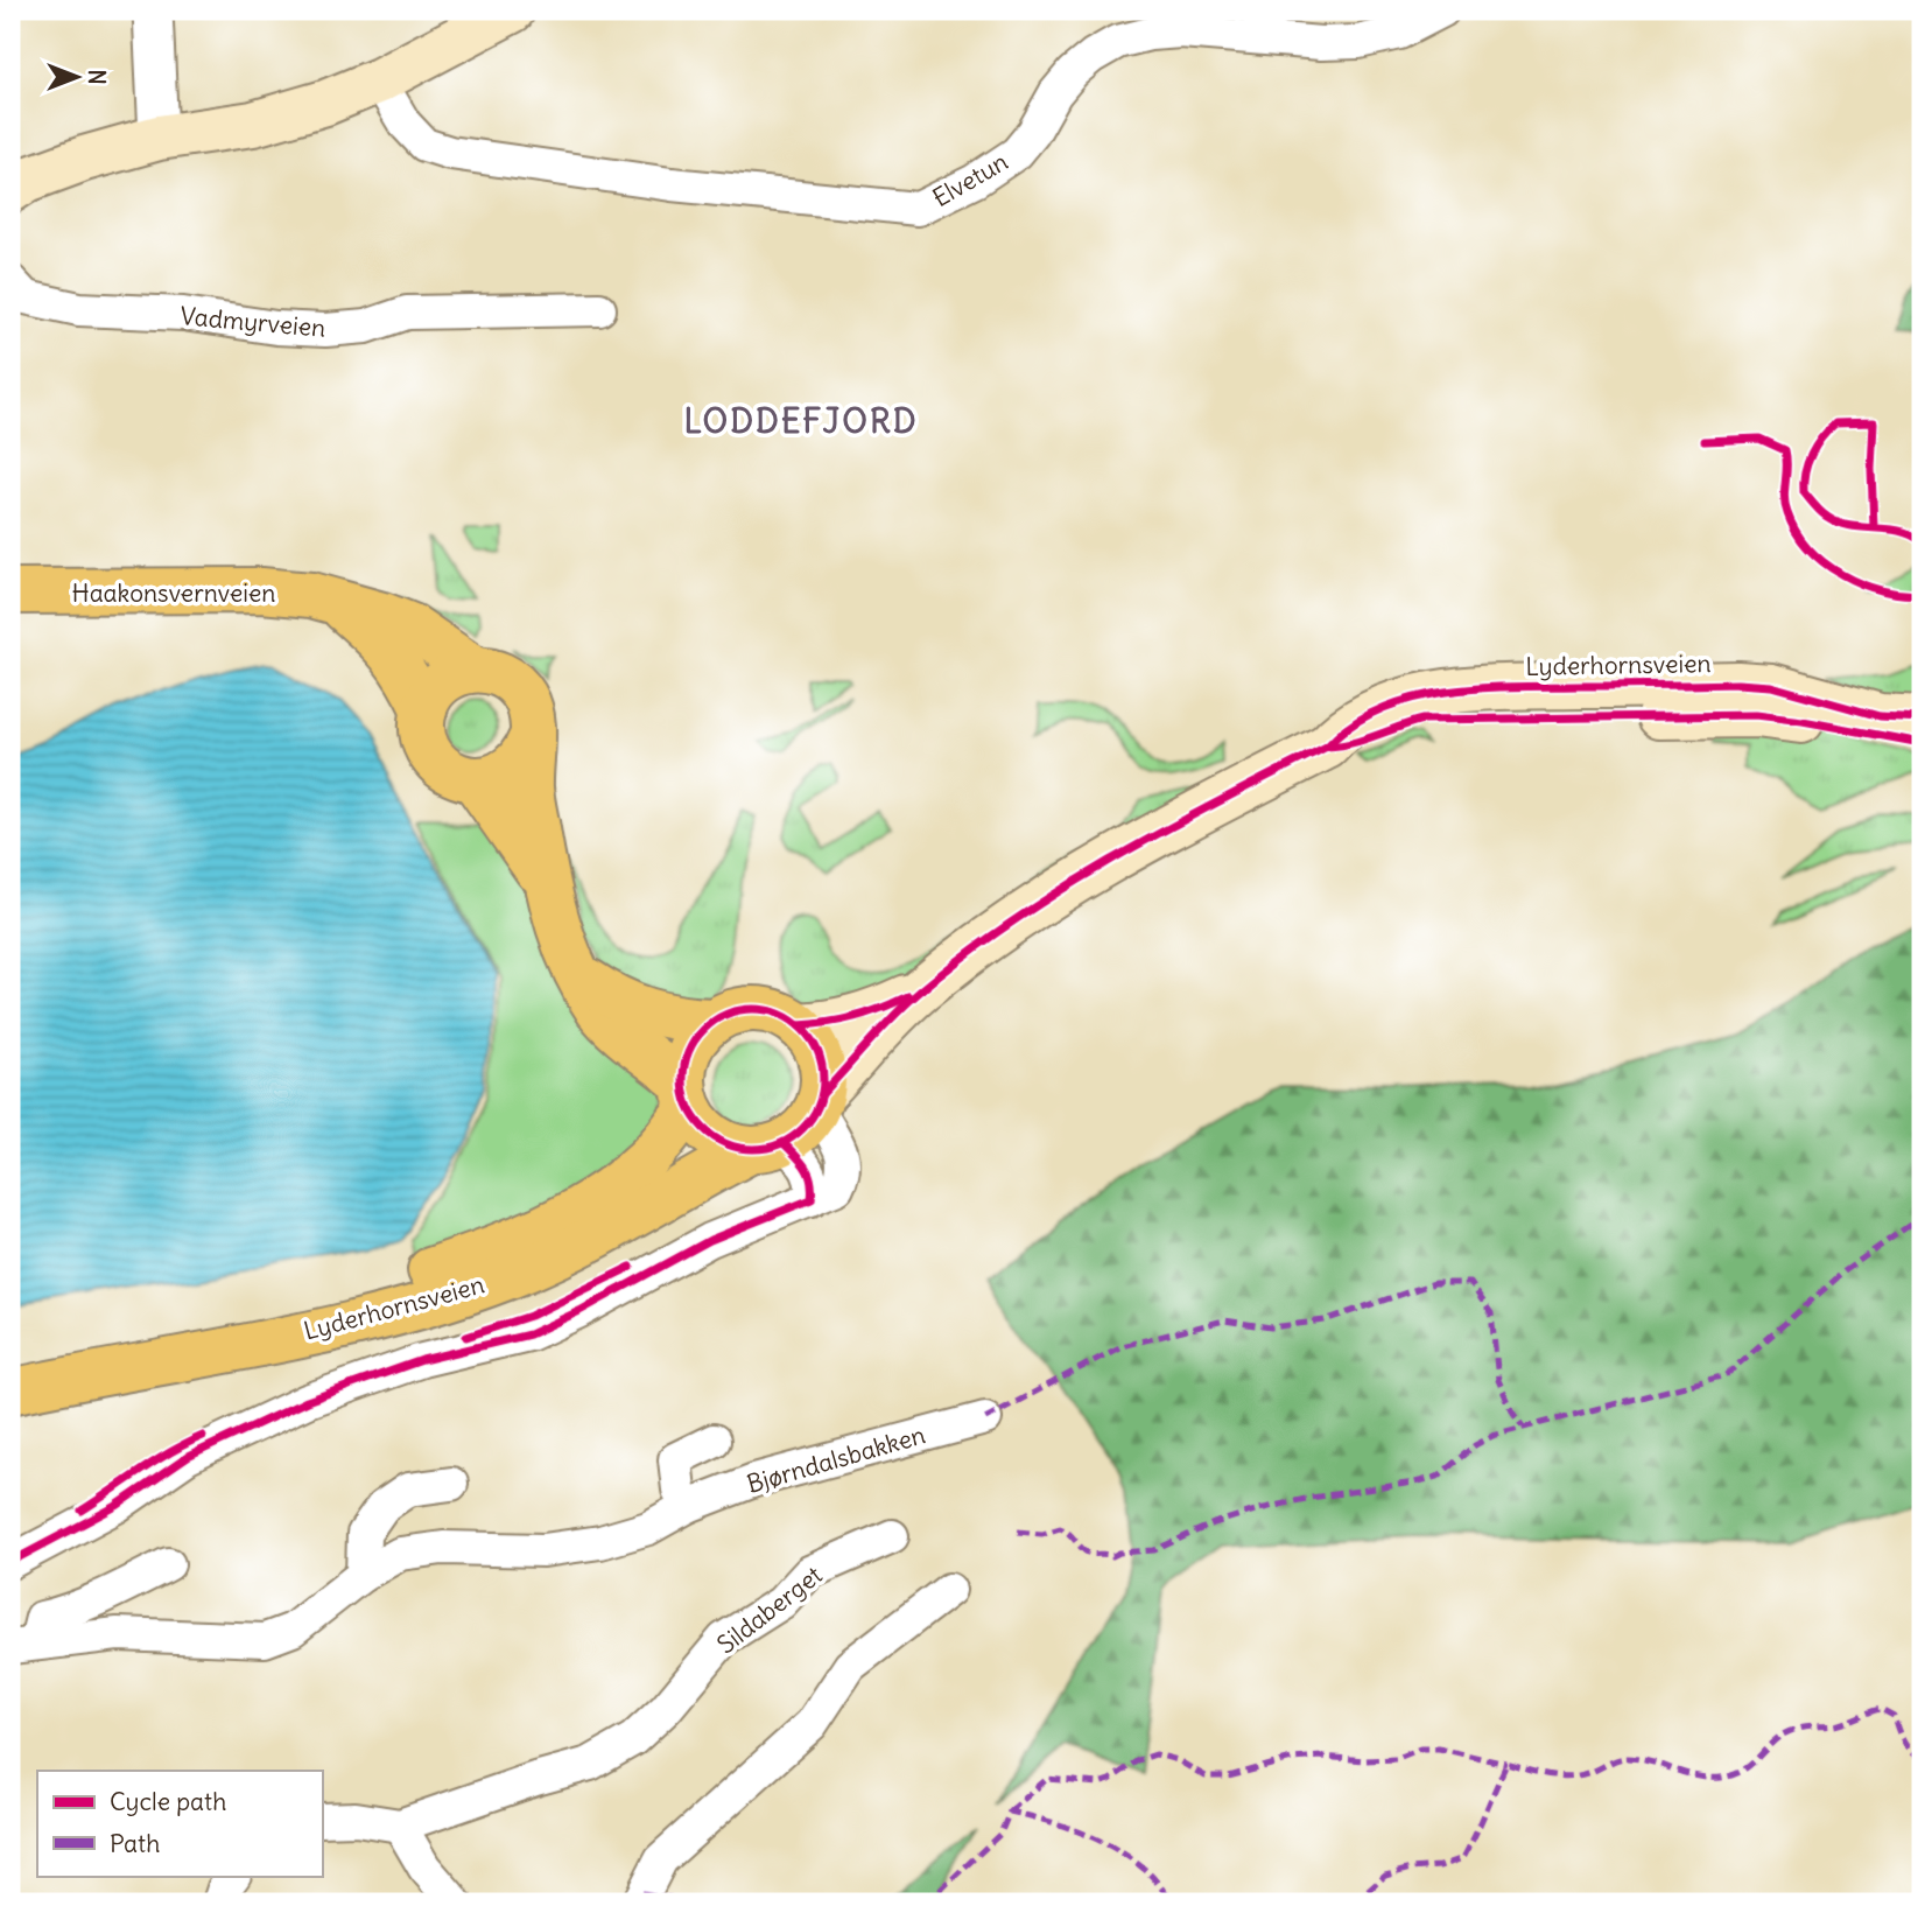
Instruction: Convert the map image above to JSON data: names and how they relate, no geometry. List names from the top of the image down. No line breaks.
{"streets":{"main road":["Haakonsvernveien","Lyderhornsveien"],"street":["Elvetun","Vadmyrveien","Bjørndalsbakken","Sildaberget"]},"districts":["LODDEFJORD"],"legend":["Cycle path","Path"],"north":"right"}
